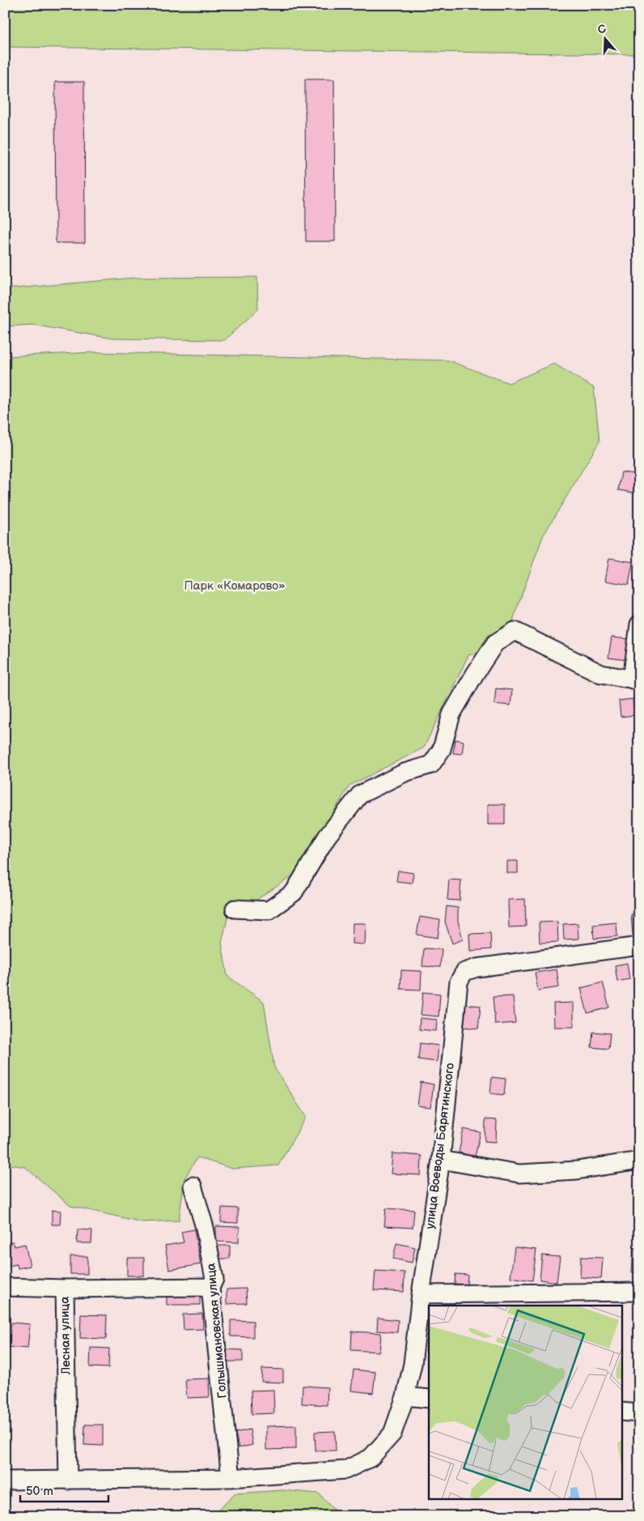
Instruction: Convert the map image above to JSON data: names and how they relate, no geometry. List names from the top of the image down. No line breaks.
{"streets":{"street":["улица Воеводы Барятинского","Голышмановская улица","Лесная улица"]},"crossings":[["улица Воеводы Барятинского","Голышмановская улица"],["Голышмановская улица","Лесная улица"]],"parks":["Парк «Комарово»"],"scale_bar":"50 m","north":"top"}
